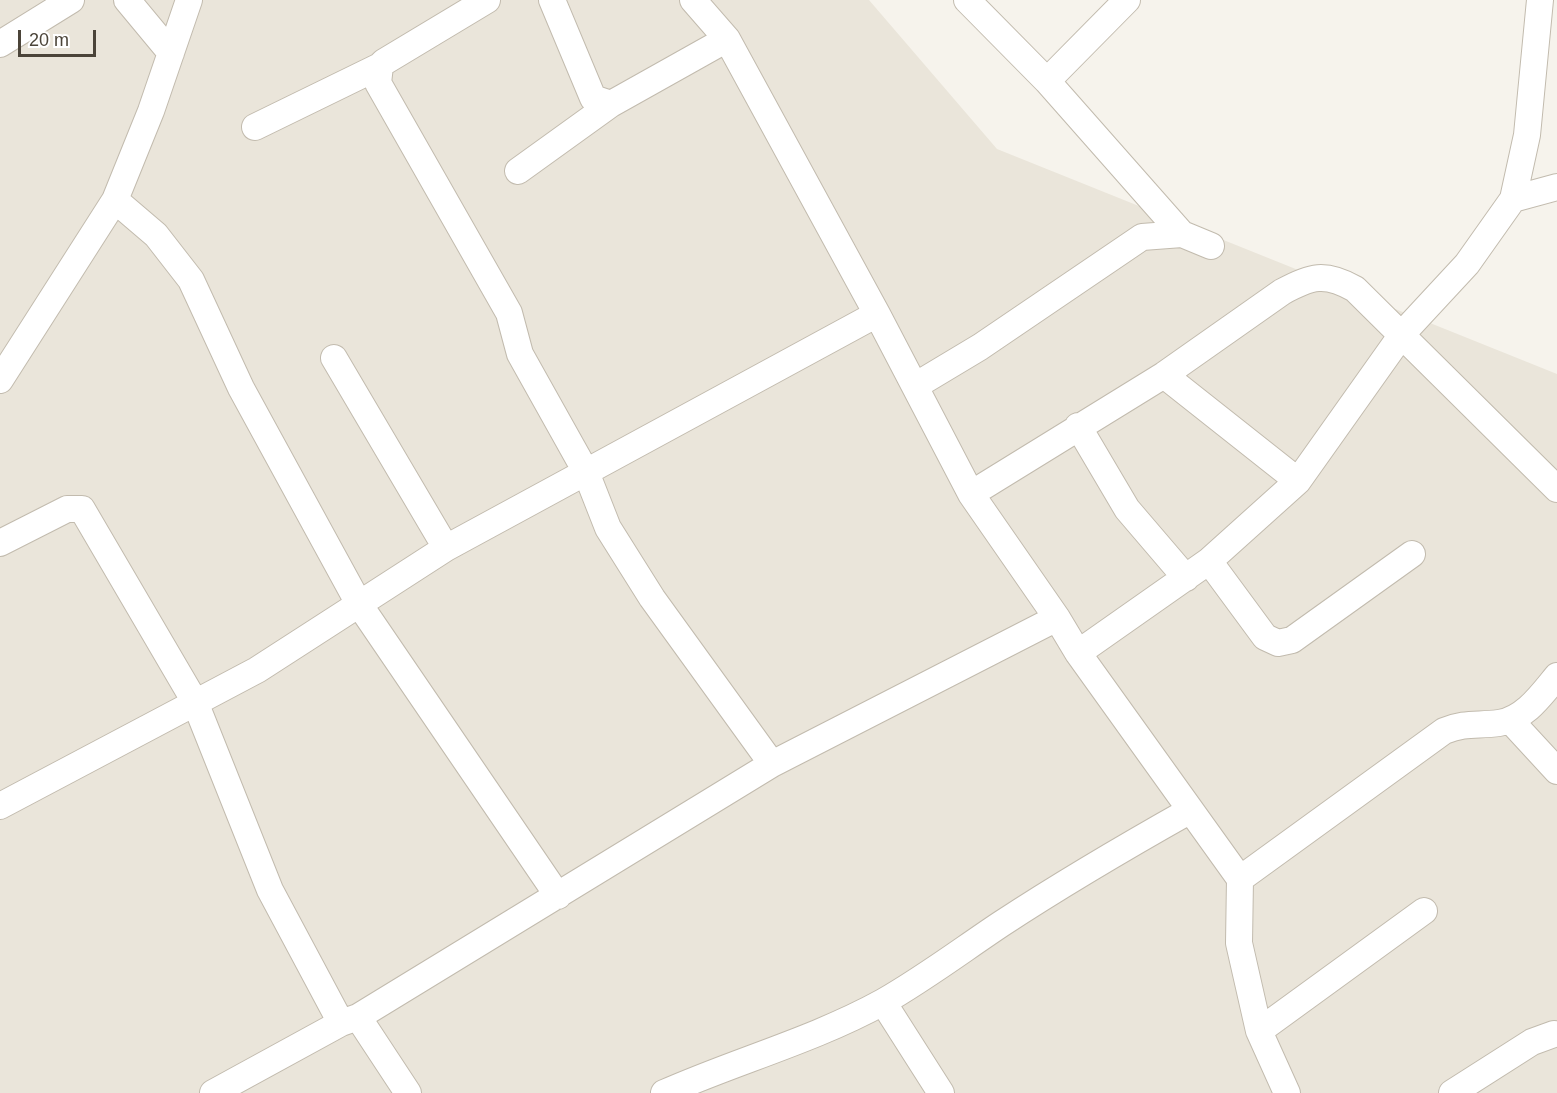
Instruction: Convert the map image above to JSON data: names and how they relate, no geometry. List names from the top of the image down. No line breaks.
{"scale_bar":"20 m"}
